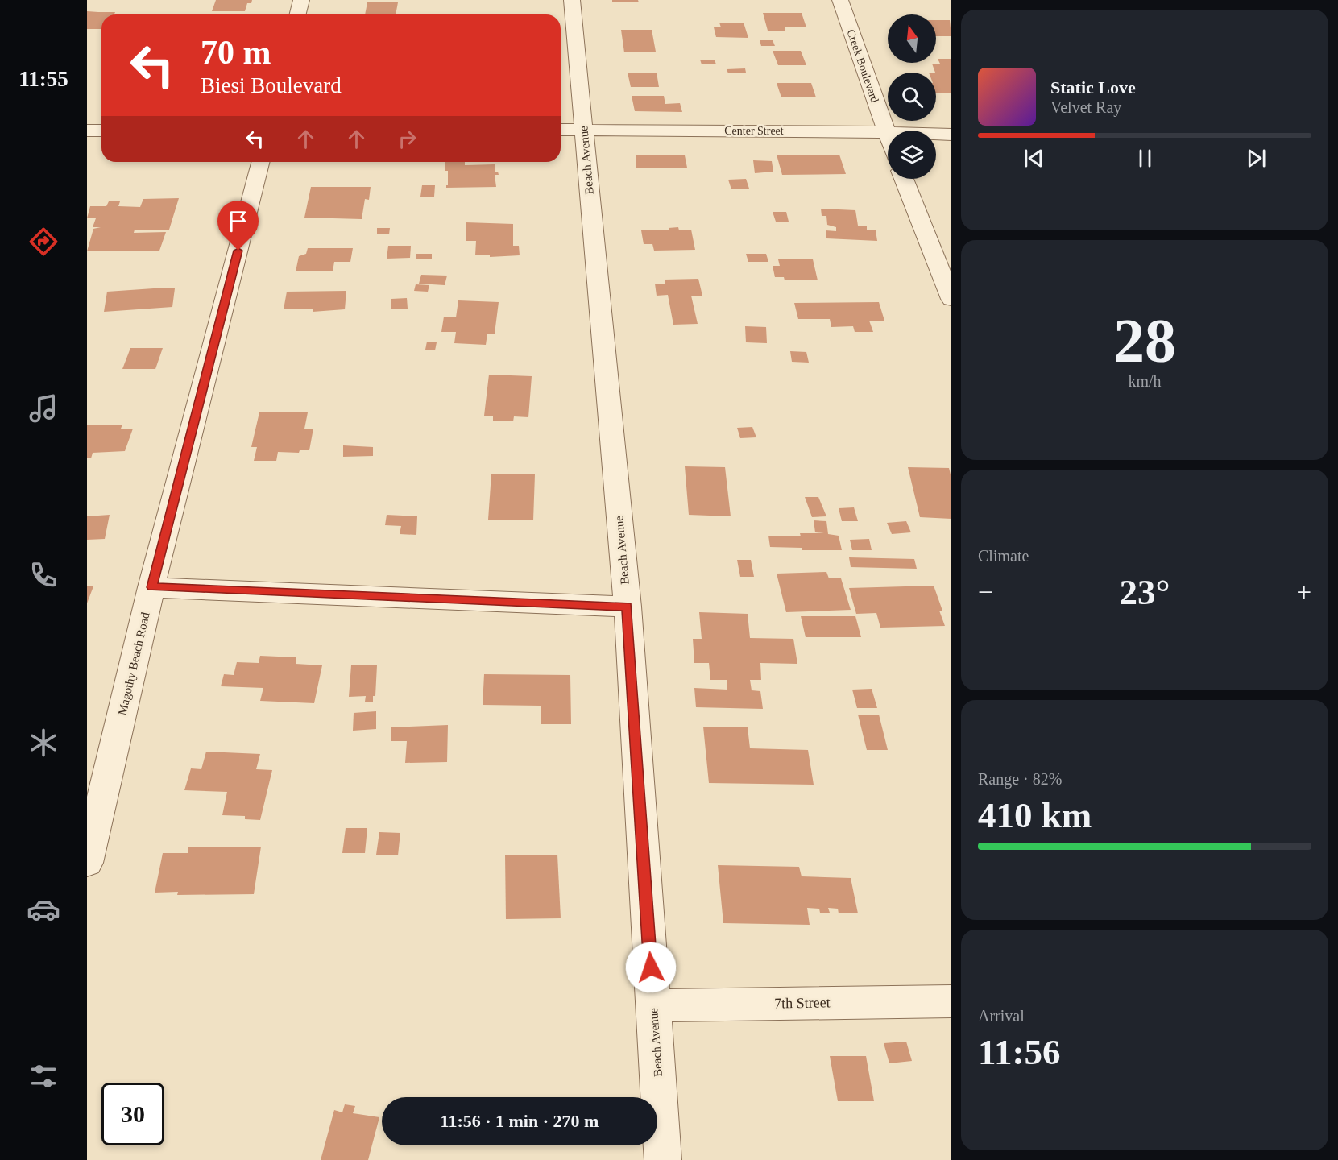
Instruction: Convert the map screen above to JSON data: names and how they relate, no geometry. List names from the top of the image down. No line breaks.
{"streets":{"street":["Creek Boulevard","Center Street","Beach Avenue","Magothy Beach Road","7th Street"]},"crossings":[["Creek Boulevard","Center Street"],["Center Street","Beach Avenue"],["Beach Avenue","7th Street"]],"north":"top","page":{"tabs":"11:55","turn":["70 m","Biesi Boulevard"],"song":["Static Love","Velvet Ray"],"tile":[["28","km/h"],"Climate",["Range · 82%","410 km"],["Arrival","11:56"]],"heat":["−","23°","+"],"limit":"30","trip":"11:56 · 1 min · 270 m"}}
